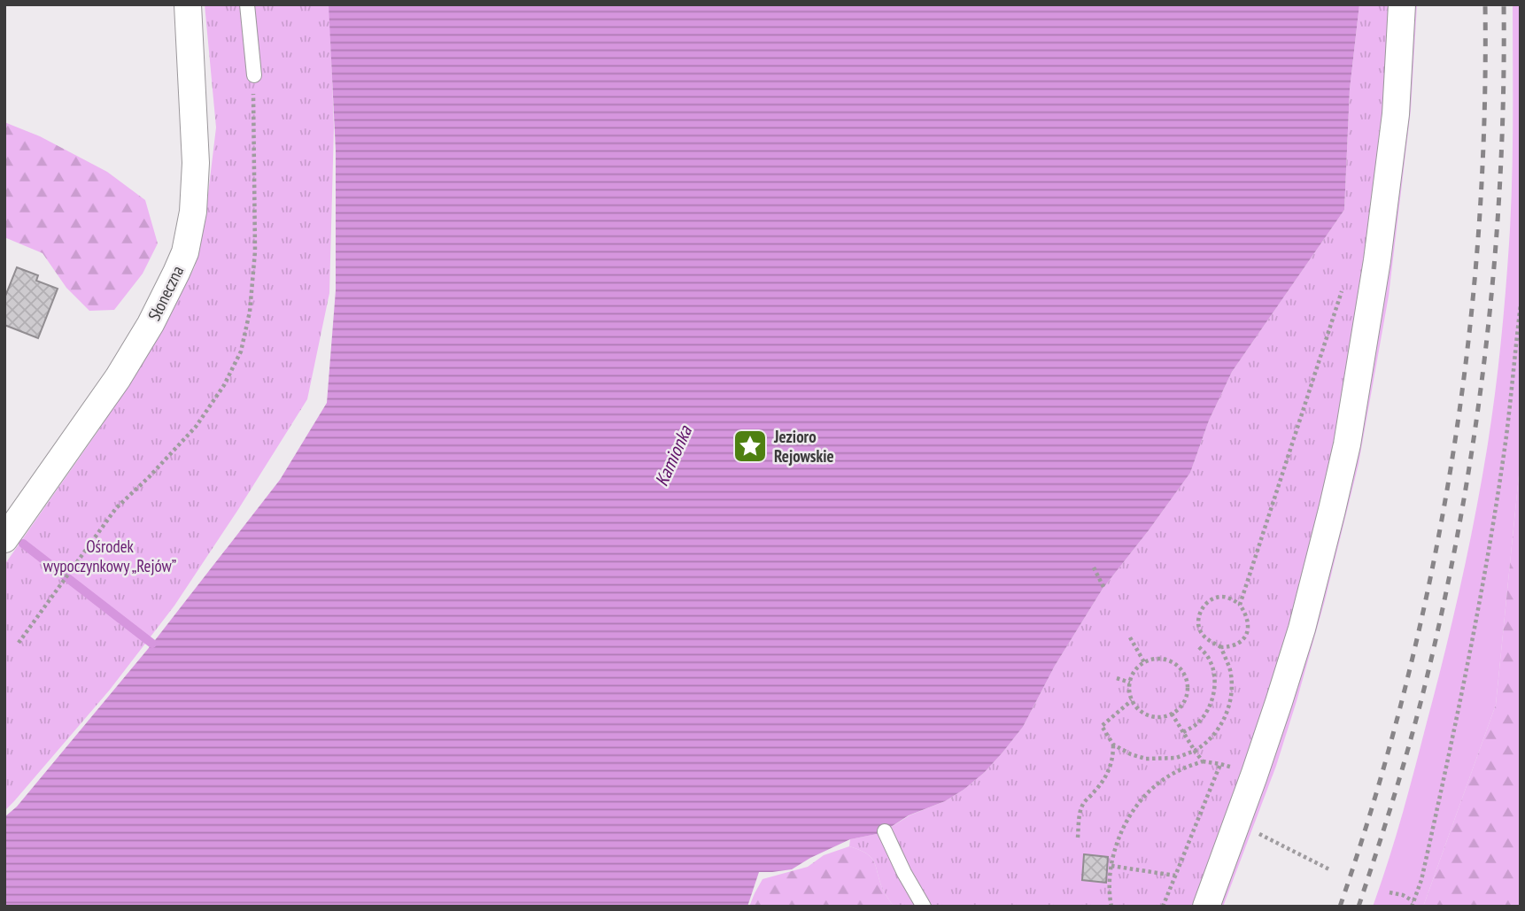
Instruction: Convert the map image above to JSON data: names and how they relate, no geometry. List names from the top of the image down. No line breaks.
{"streets":{"street":["Słoneczna"]},"water":["Kamionka"],"parks":["Ośrodek wypoczynkowy „Rejów”"],"places":{"place":["Jezioro Rejowskie"]}}
